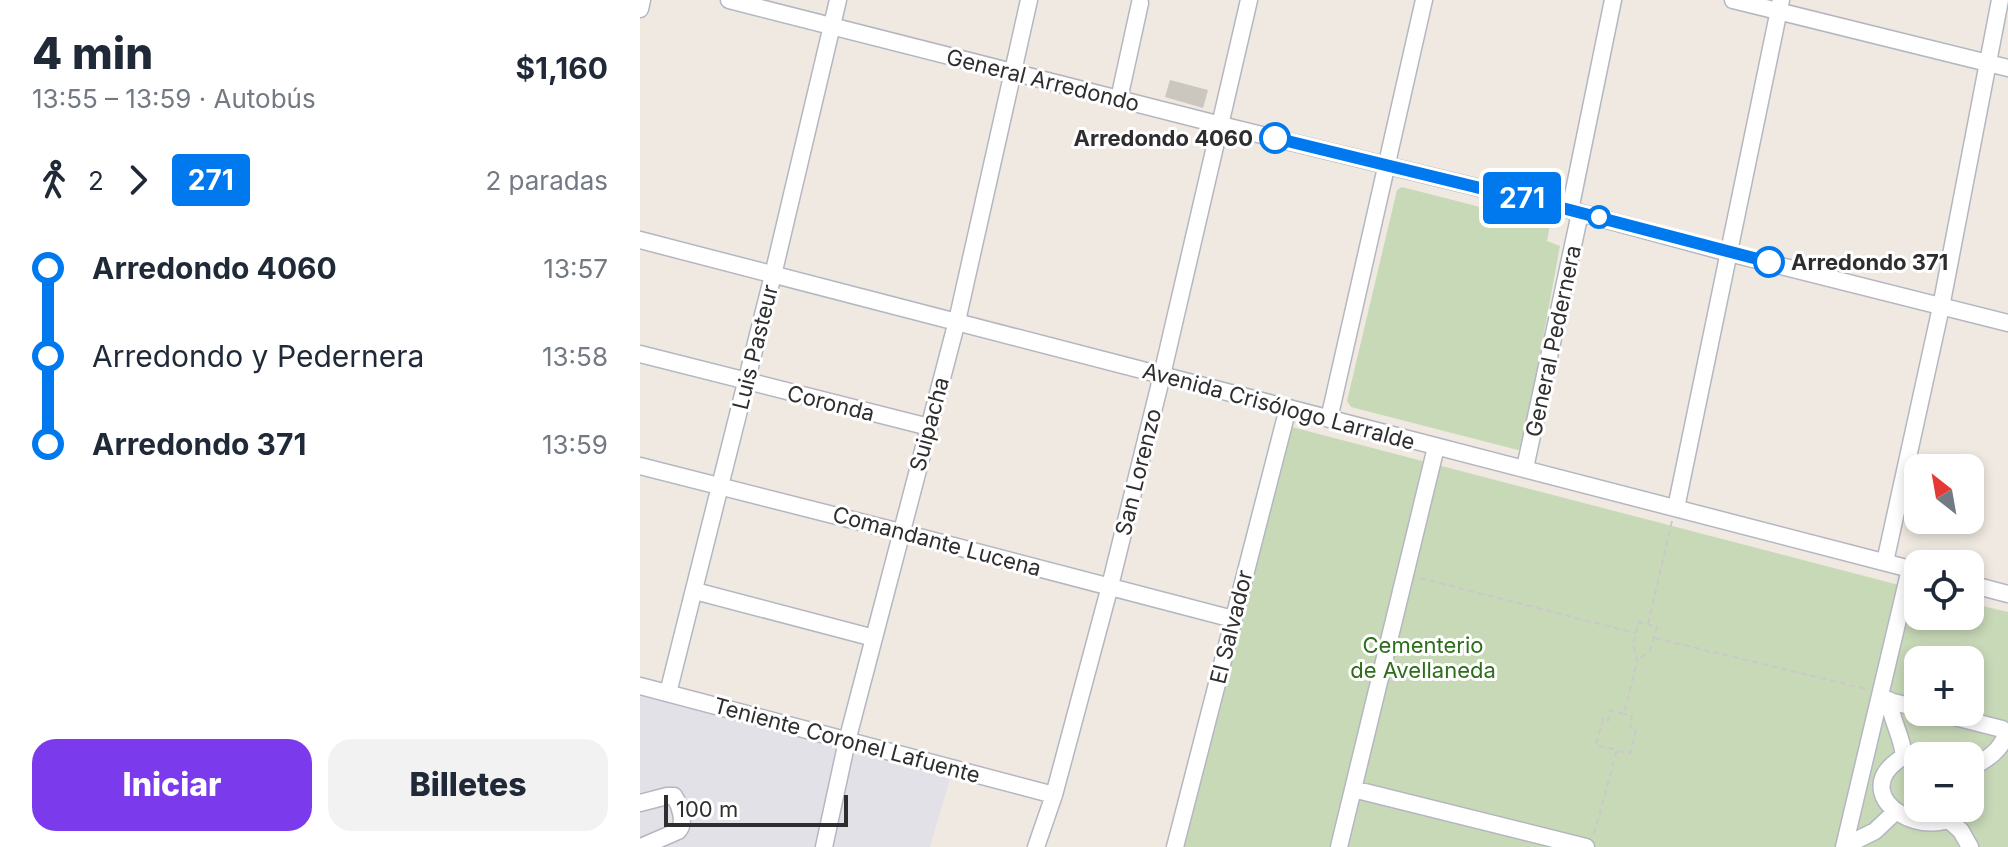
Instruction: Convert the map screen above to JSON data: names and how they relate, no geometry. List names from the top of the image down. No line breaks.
{"streets":{"street":["General Arredondo","General Pedernera","Luis Pasteur","Coronda","Avenida Crisólogo Larralde","Suipacha","San Lorenzo","Comandante Lucena","El Salvador","Teniente Coronel Lafuente"]},"crossings":[["General Arredondo","General Pedernera"],["General Arredondo","Luis Pasteur"],["General Arredondo","Suipacha"],["General Arredondo","San Lorenzo"],["General Pedernera","Avenida Crisólogo Larralde"],["Luis Pasteur","Coronda"],["Luis Pasteur","Avenida Crisólogo Larralde"],["Luis Pasteur","Comandante Lucena"],["Luis Pasteur","Teniente Coronel Lafuente"],["Coronda","Suipacha"],["Avenida Crisólogo Larralde","Suipacha"],["Avenida Crisólogo Larralde","San Lorenzo"],["Avenida Crisólogo Larralde","El Salvador"],["Suipacha","Comandante Lucena"],["Suipacha","Teniente Coronel Lafuente"],["San Lorenzo","Comandante Lucena"],["San Lorenzo","Teniente Coronel Lafuente"],["Comandante Lucena","El Salvador"]],"parks":["Cementerio de Avellaneda"],"places":["Arredondo 4060","Arredondo 371"],"lines":["bus line 271"],"scale_bar":"100 m","north":"top left","page":{"heading":["4 min","13:55 – 13:59 · Autobús","$1,160"],"on_map":"271","legs":["2","271","2 paradas"],"list":[{"name":"Arredondo 4060","value":"13:57"},{"name":"Arredondo y Pedernera","value":"13:58"},{"name":"Arredondo 371","value":"13:59"}],"map_buttons":["+","−"],"buttons":["Iniciar","Billetes"],"scale":"100 m"}}
